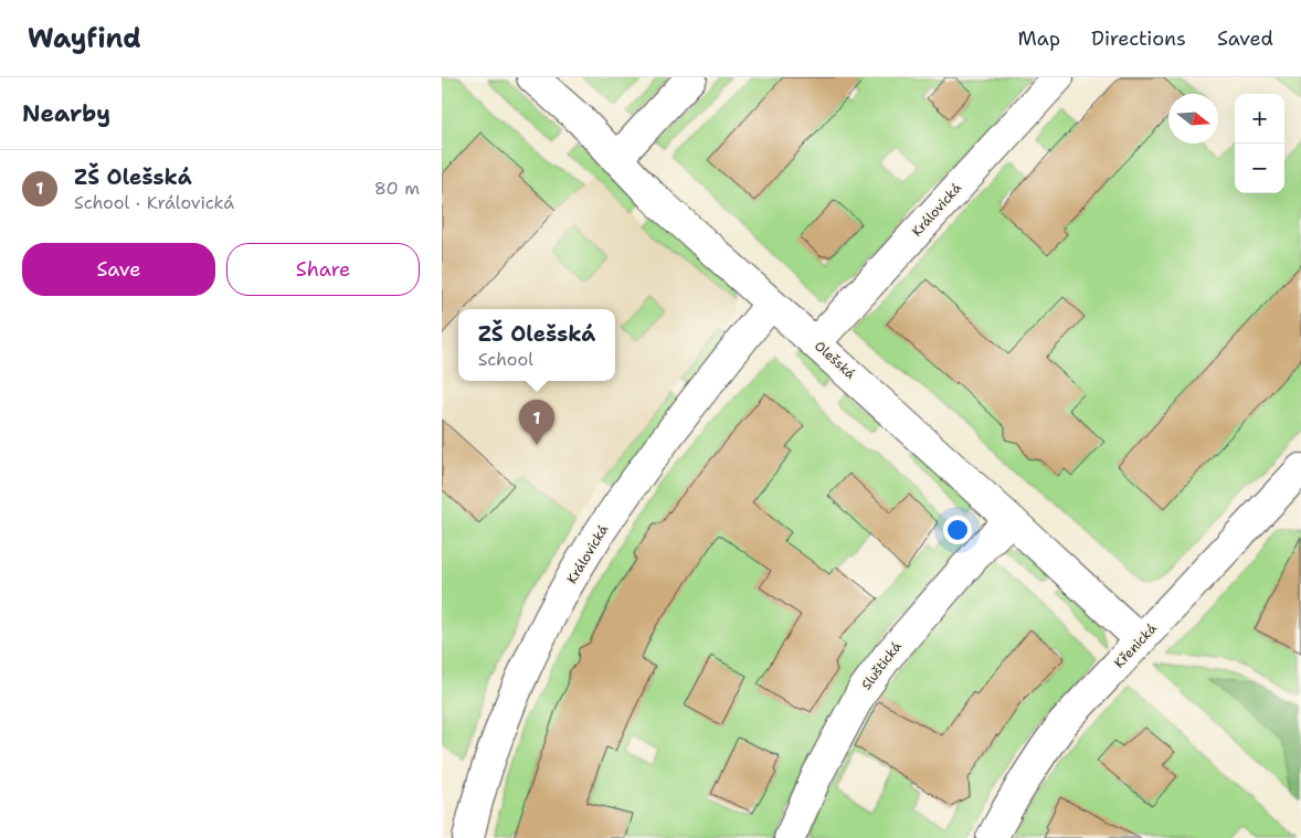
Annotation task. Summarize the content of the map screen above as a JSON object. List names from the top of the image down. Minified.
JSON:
{"streets":{"street":["Královická","Olešská","Křenická","Sluštická"]},"crossings":[["Královická","Olešská"],["Olešská","Křenická"],["Olešská","Sluštická"]],"north":"right","page":{"header":"Wayfind","nav":["Map","Directions","Saved"],"heading":"Nearby","map_buttons":["+","−"],"list":[{"mark":"1","name":"ZŠ Olešská","note":"School · Královická","value":"80 m"}],"buttons":["Save","Share"],"popup":["ZŠ Olešská","School"],"pins":"1"}}
